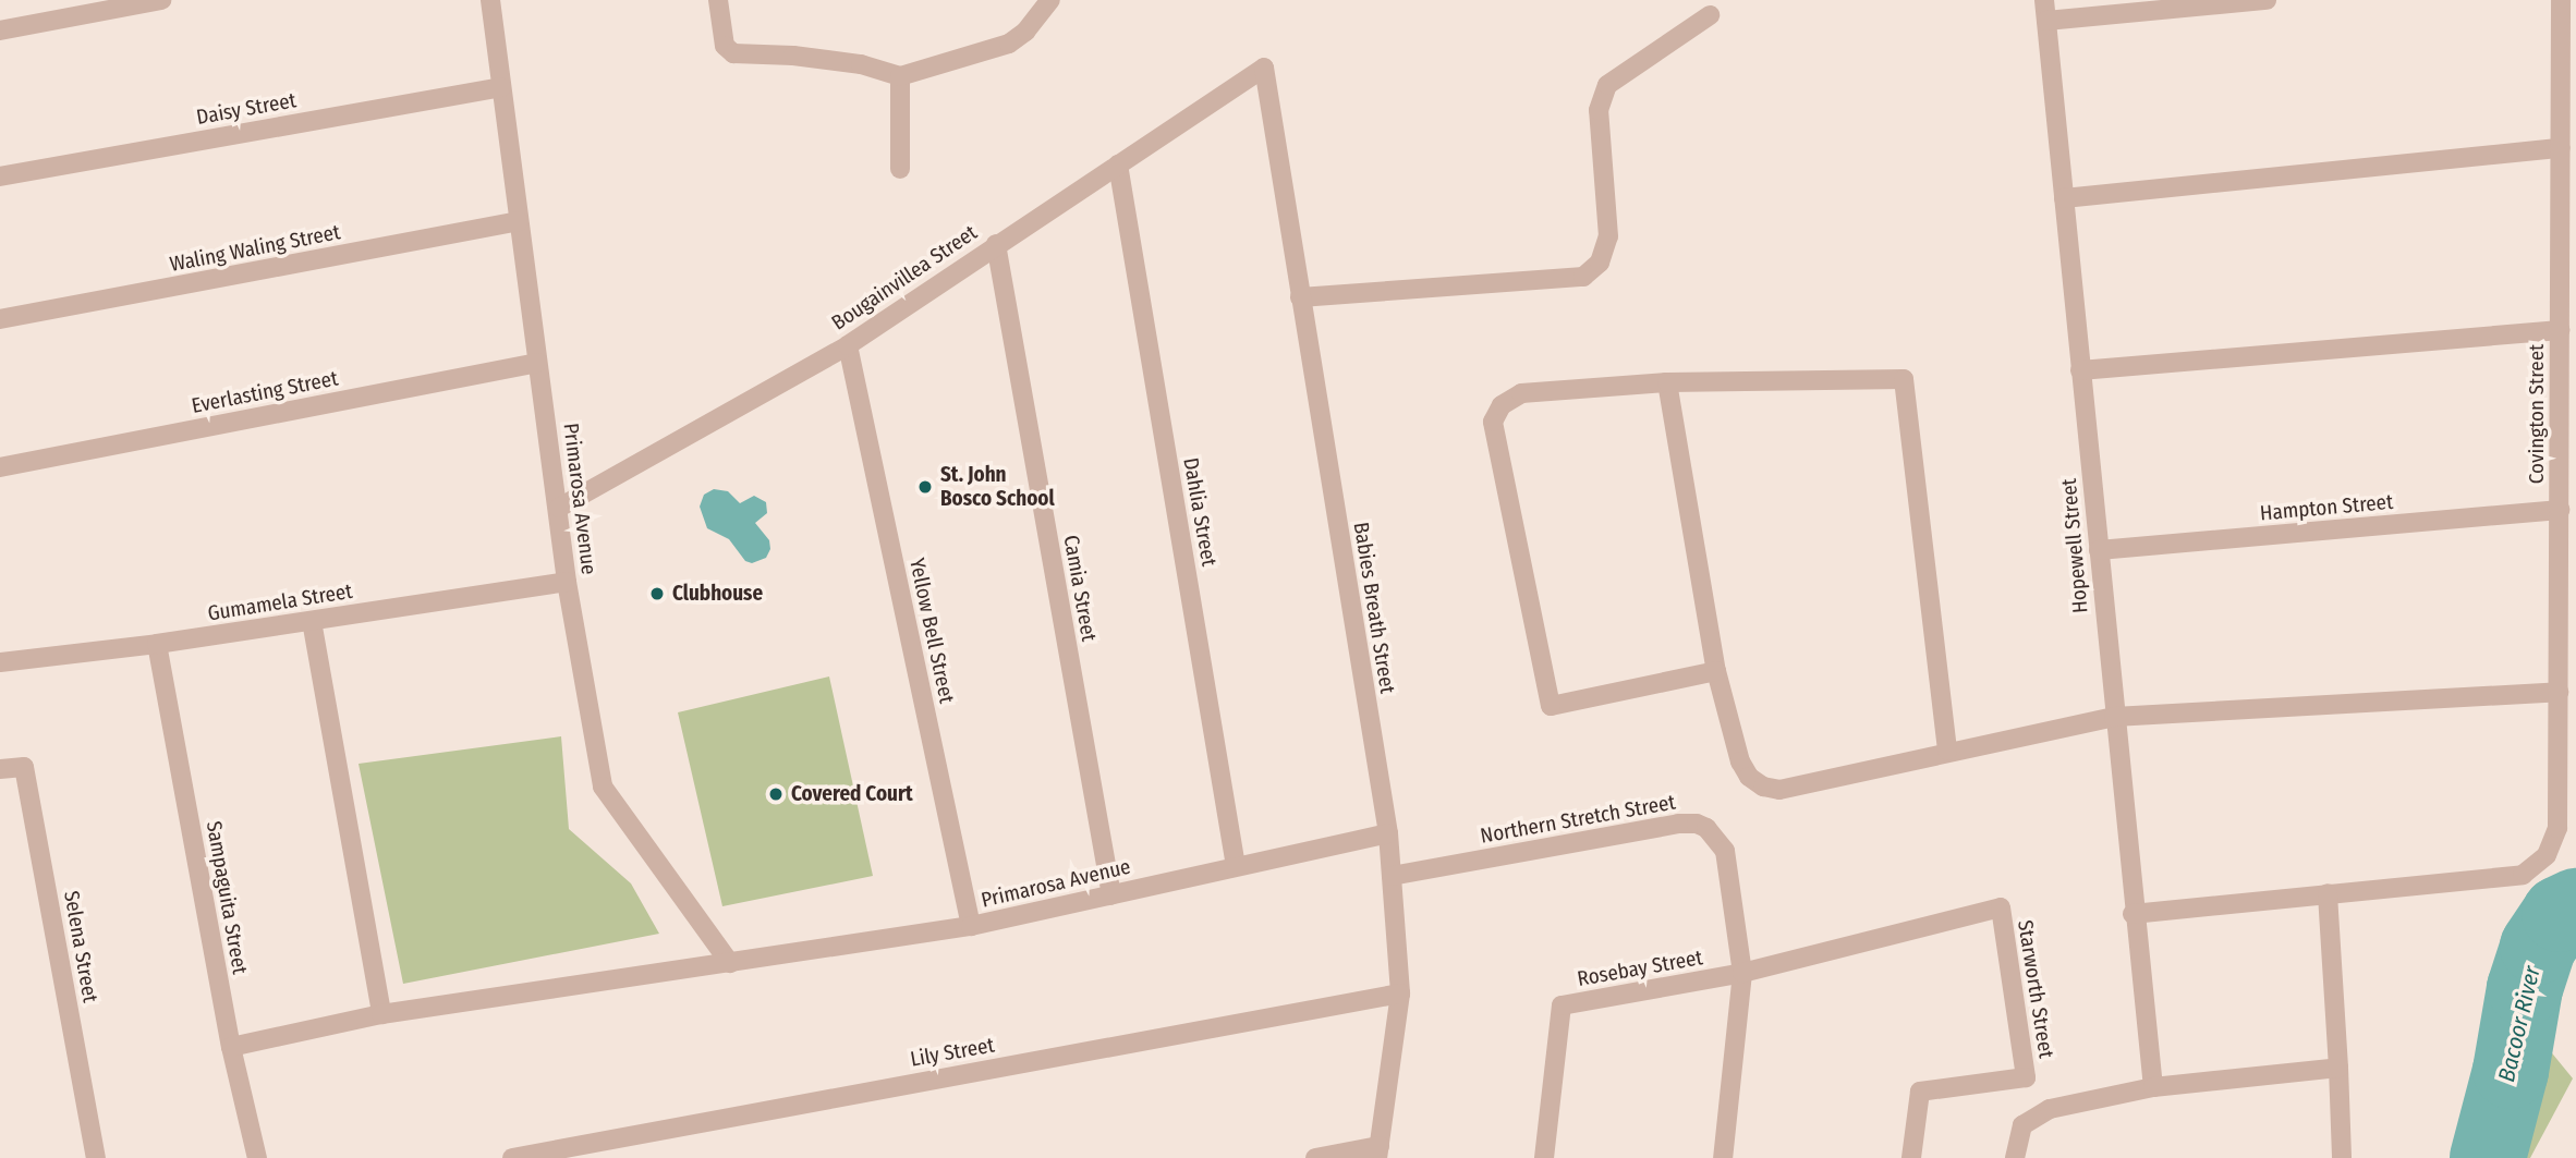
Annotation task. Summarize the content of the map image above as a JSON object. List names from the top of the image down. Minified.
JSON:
{"streets":{"street":["Daisy Street","Waling Waling Street","Bougainvillea Street","Everlasting Street","Covington Street","Primarosa Avenue","Hampton Street","Dahlia Street","Hopewell Street","Camia Street","Gumamela Street","Babies Breath Street","Yellow Bell Street","Northern Stretch Street","Sampaguita Street","Selena Street","Rosebay Street","Starworth Street","Lily Street"]},"crossings":[["Daisy Street","Primarosa Avenue"],["Waling Waling Street","Primarosa Avenue"],["Bougainvillea Street","Primarosa Avenue"],["Bougainvillea Street","Dahlia Street"],["Bougainvillea Street","Camia Street"],["Bougainvillea Street","Babies Breath Street"],["Bougainvillea Street","Yellow Bell Street"],["Everlasting Street","Primarosa Avenue"],["Covington Street","Hampton Street"],["Primarosa Avenue","Dahlia Street"],["Primarosa Avenue","Camia Street"],["Primarosa Avenue","Gumamela Street"],["Primarosa Avenue","Babies Breath Street"],["Primarosa Avenue","Yellow Bell Street"],["Primarosa Avenue","Sampaguita Street"],["Hampton Street","Hopewell Street"],["Gumamela Street","Sampaguita Street"],["Babies Breath Street","Northern Stretch Street"],["Babies Breath Street","Lily Street"],["Northern Stretch Street","Rosebay Street"],["Northern Stretch Street","Starworth Street"],["Rosebay Street","Starworth Street"]],"water":["Bacoor River"],"places":["St. John Bosco School","Clubhouse","Covered Court"]}
